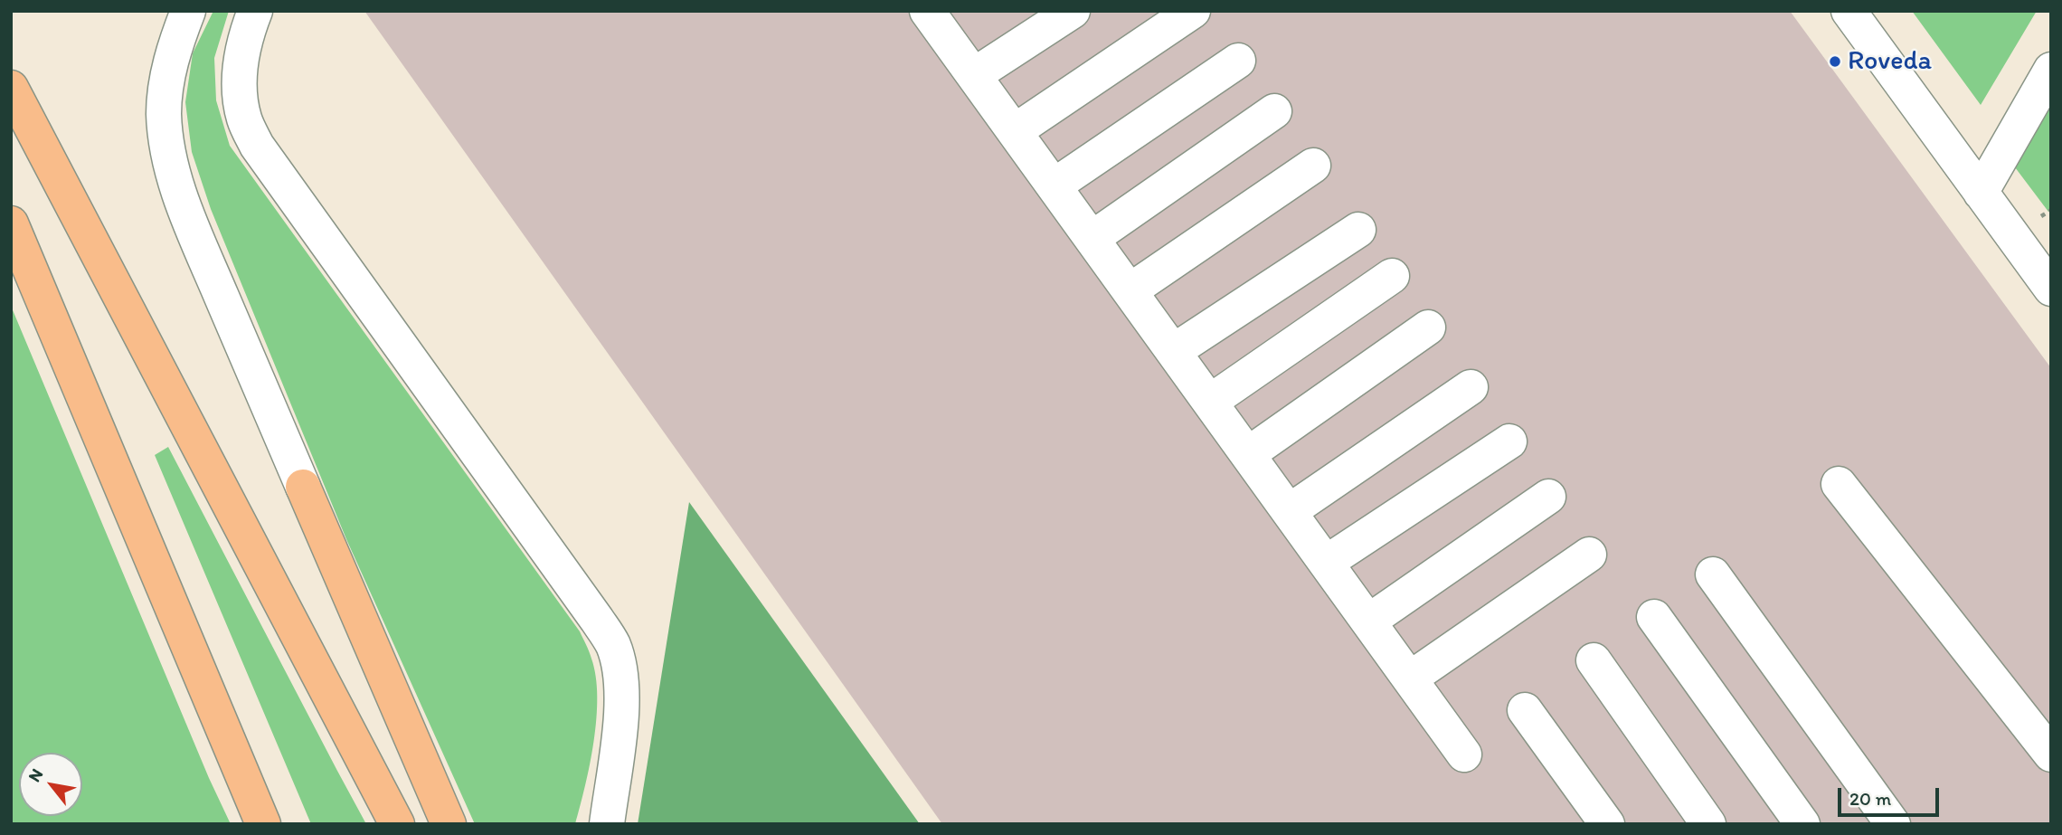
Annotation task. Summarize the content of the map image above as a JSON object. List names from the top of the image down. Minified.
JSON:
{"places":["Roveda"],"scale_bar":"20 m","north":"top left"}
